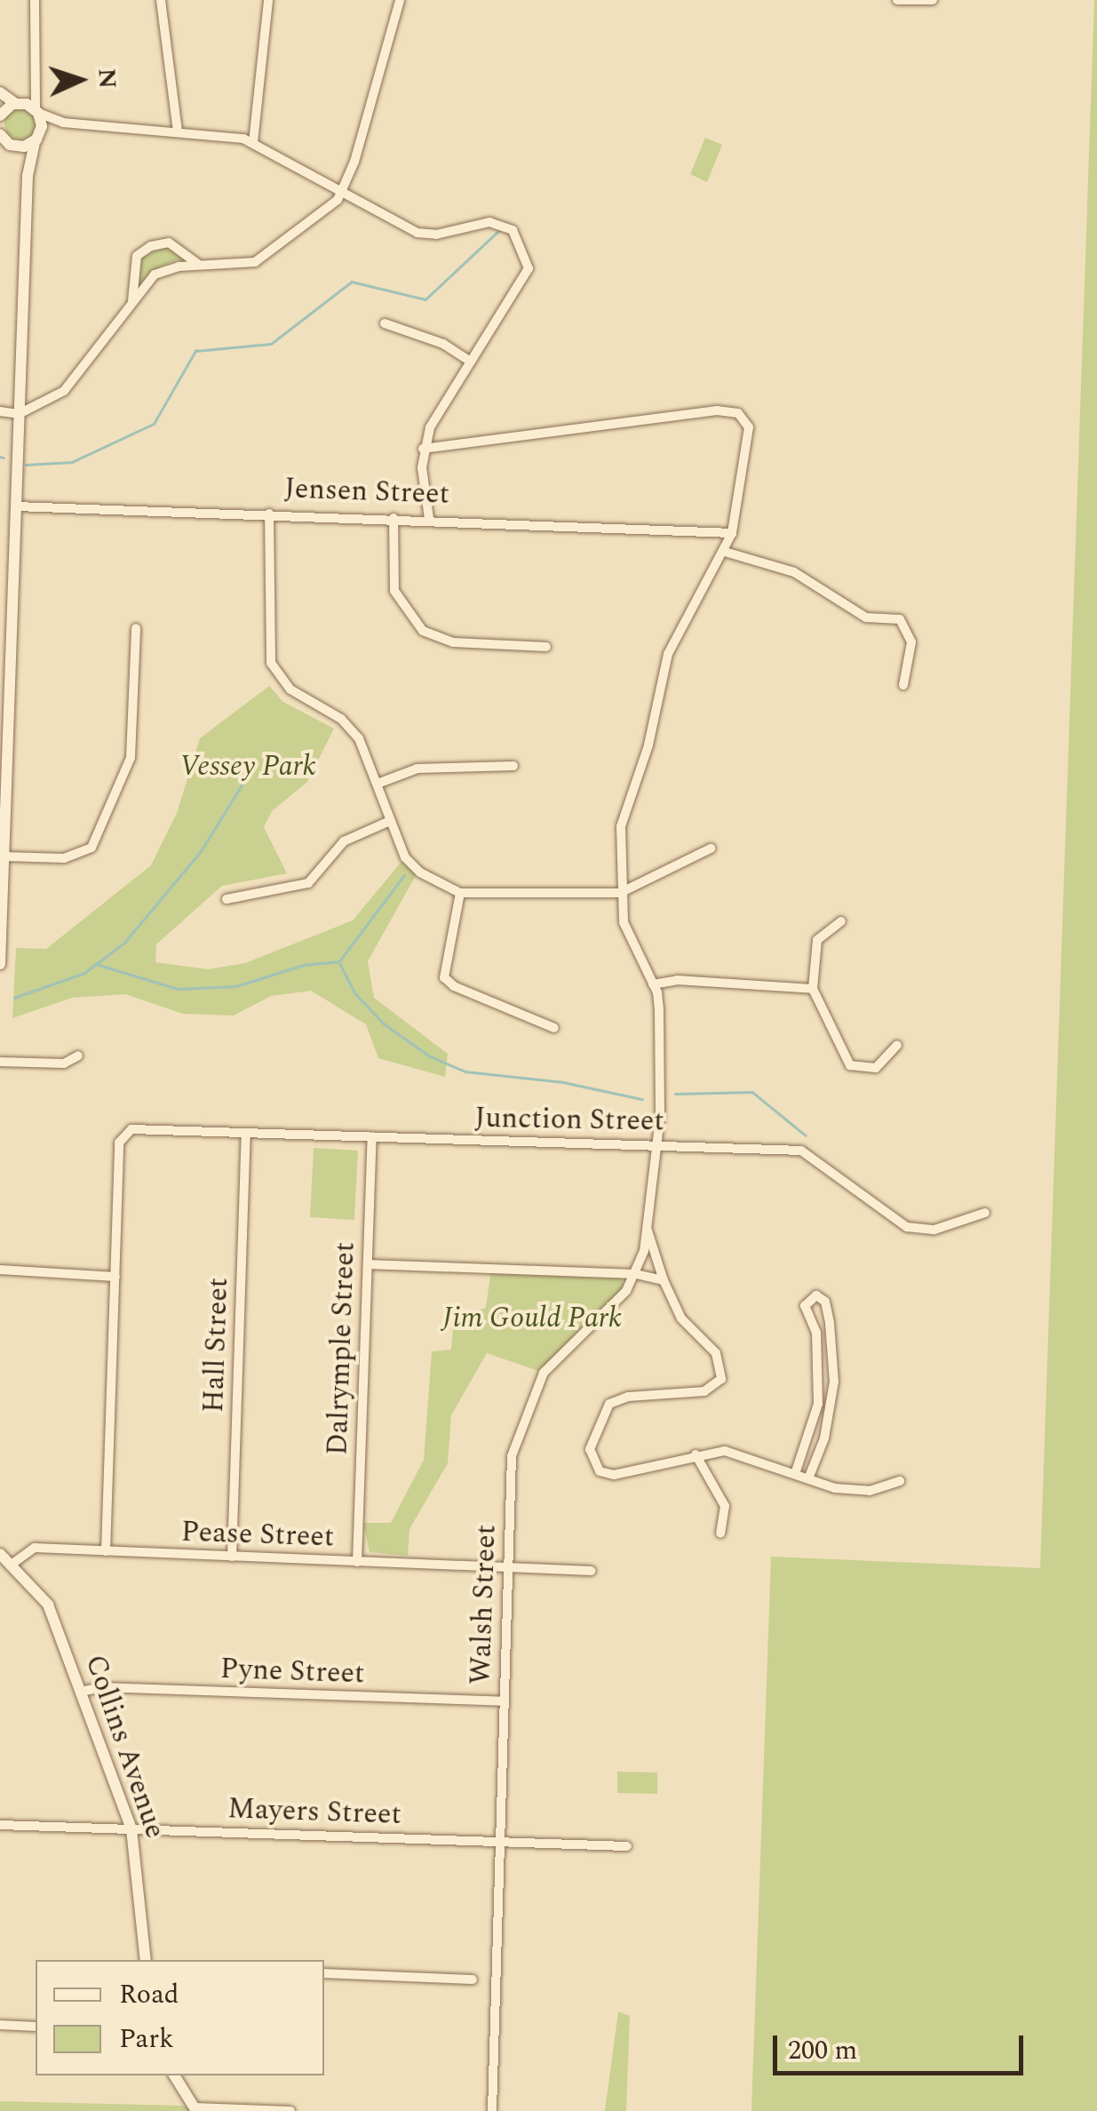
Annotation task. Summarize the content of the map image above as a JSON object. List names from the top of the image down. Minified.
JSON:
{"streets":{"street":["Jensen Street","Junction Street","Hall Street","Dalrymple Street","Pease Street","Walsh Street","Pyne Street","Collins Avenue","Mayers Street"]},"crossings":[["Jensen Street","Walsh Street"],["Junction Street","Hall Street"],["Junction Street","Dalrymple Street"],["Junction Street","Walsh Street"],["Hall Street","Pease Street"],["Dalrymple Street","Pease Street"],["Pease Street","Walsh Street"],["Pease Street","Collins Avenue"],["Walsh Street","Pyne Street"],["Walsh Street","Mayers Street"],["Pyne Street","Collins Avenue"],["Collins Avenue","Mayers Street"]],"parks":["Vessey Park","Jim Gould Park"],"legend":["Road","Park"],"scale_bar":"200 m","north":"right"}
